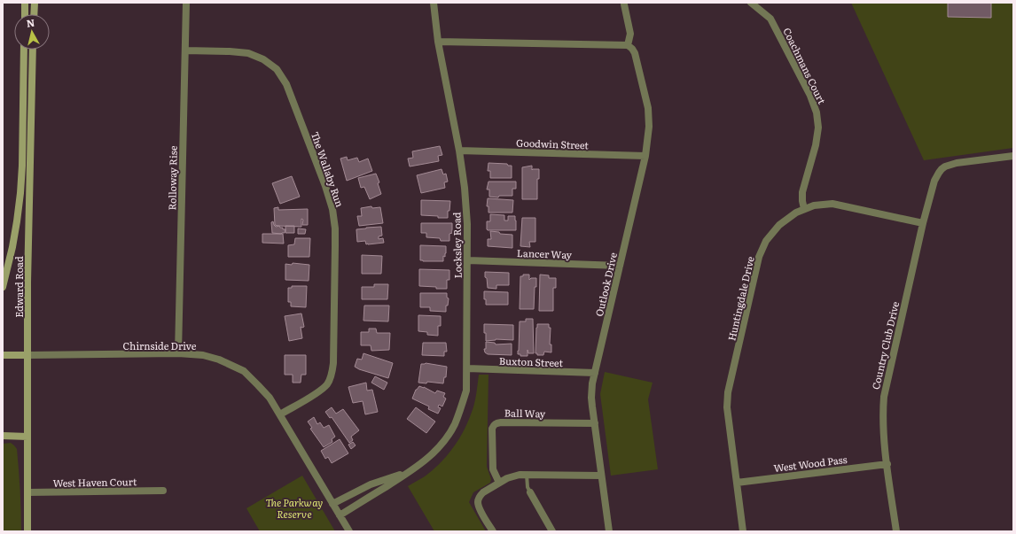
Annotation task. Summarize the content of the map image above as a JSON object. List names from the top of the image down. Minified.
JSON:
{"streets":{"main road":["Edward Road"],"street":["Coachmans Court","Goodwin Street","The Wallaby Run","Rolloway Rise","Locksley Road","Lancer Way","Outlook Drive","Huntingdale Drive","Chirnside Drive","Country Club Drive","Buxton Street","Ball Way","West Wood Pass","West Haven Court"]},"crossings":[["Coachmans Court","Huntingdale Drive"],["Goodwin Street","Locksley Road"],["Goodwin Street","Outlook Drive"],["The Wallaby Run","Rolloway Rise"],["The Wallaby Run","Chirnside Drive"],["Rolloway Rise","Chirnside Drive"],["Locksley Road","Lancer Way"],["Locksley Road","Chirnside Drive"],["Locksley Road","Buxton Street"],["Lancer Way","Outlook Drive"],["Outlook Drive","Buxton Street"],["Outlook Drive","Ball Way"],["Edward Road","Chirnside Drive"],["Edward Road","West Haven Court"],["Huntingdale Drive","Country Club Drive"],["Huntingdale Drive","West Wood Pass"],["Country Club Drive","West Wood Pass"]],"parks":["The Parkway Reserve"],"north":"top"}
